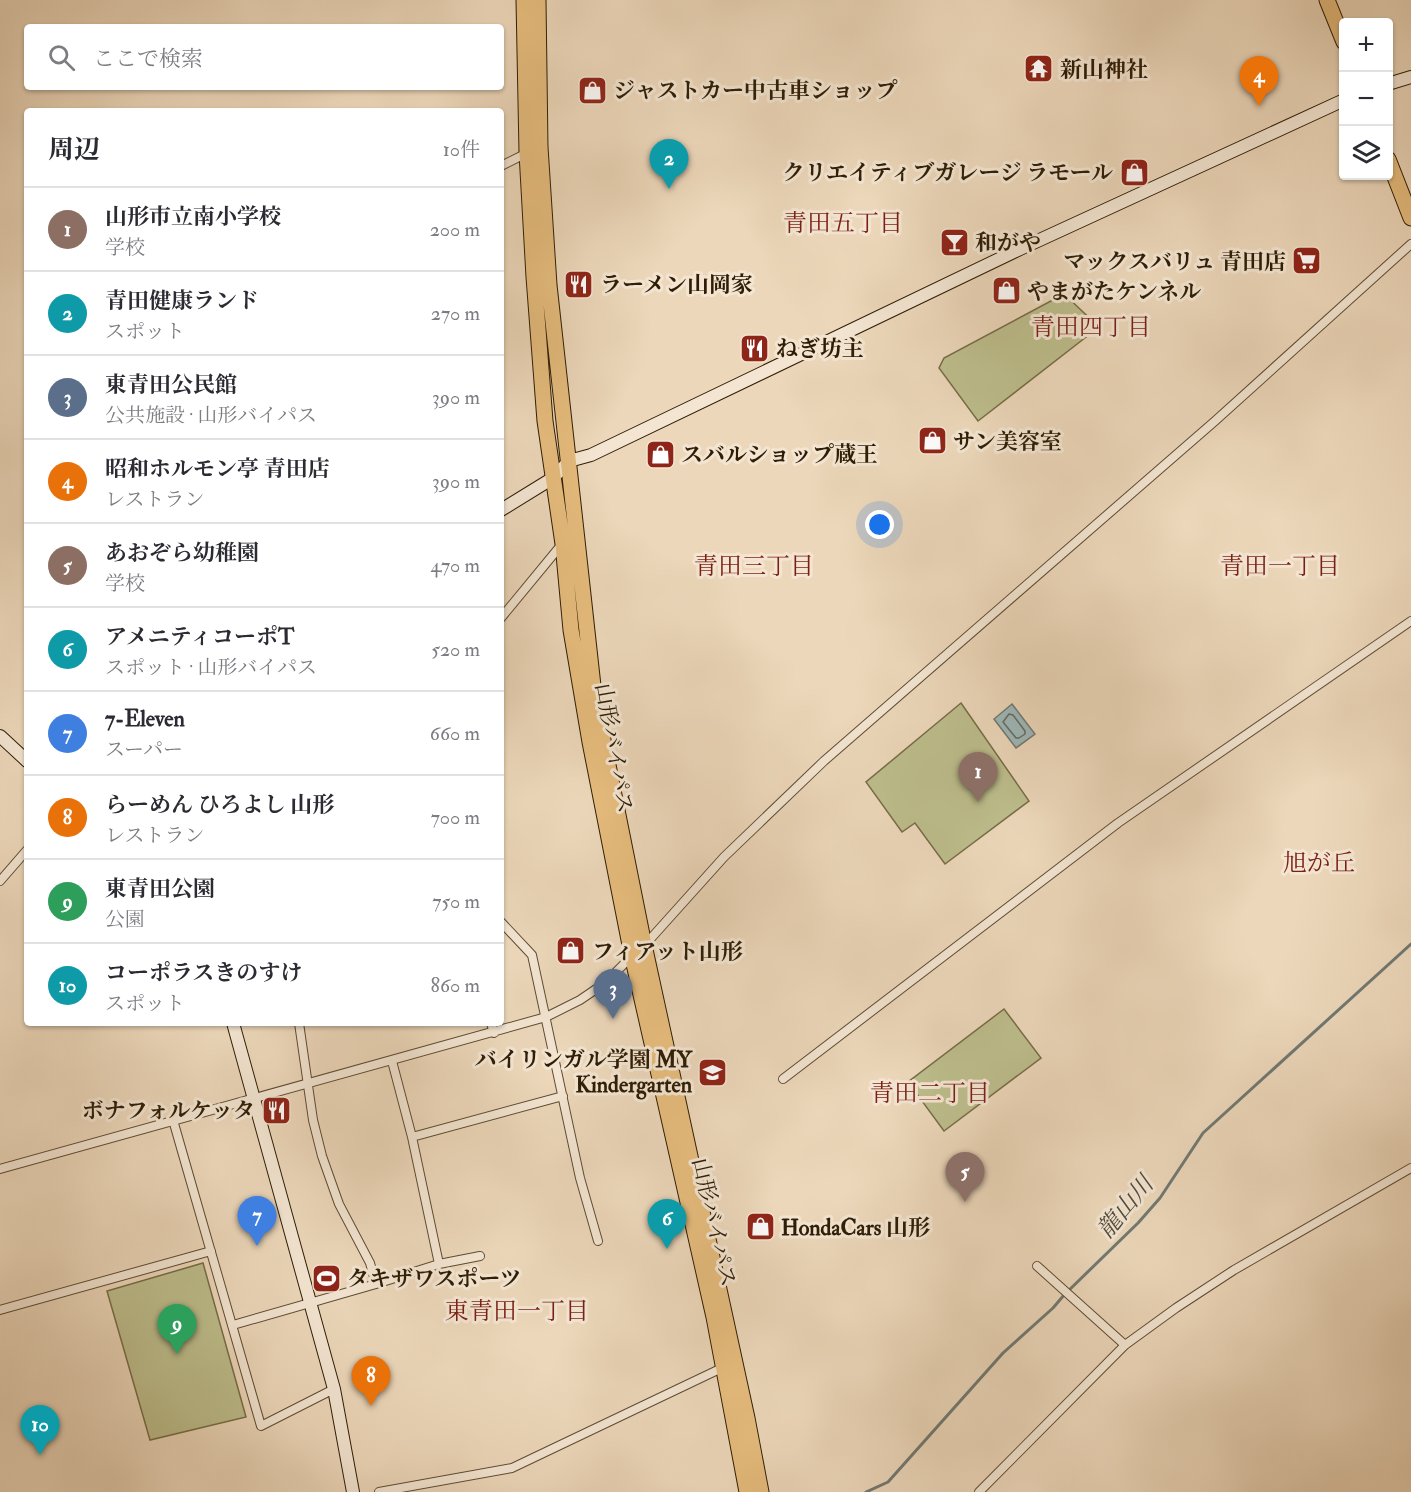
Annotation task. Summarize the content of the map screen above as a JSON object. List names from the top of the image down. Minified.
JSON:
{"streets":{"highway":["山形バイパス"]},"districts":["青田五丁目","青田四丁目","青田三丁目","青田一丁目","旭が丘","青田二丁目","東青田一丁目"],"water":["龍山川"],"places":{"temple":["新山神社"],"shop":["ジャストカー中古車ショップ","クリエイティブガレージ ラモール","やまがたケンネル","サン美容室","スバルショップ蔵王","フィアット山形","HondaCars 山形"],"bar":["和がや"],"supermarket":["マックスバリュ 青田店"],"restaurant":["ラーメン山岡家","ねぎ坊主","ボナフォルケッタ"],"school or university":["バイリンガル学園 MY Kindergarten"],"sports":["タキザワスポーツ"]},"page":{"map_buttons":["+","−"],"search":"ここで検索","pins":["4","2","1","3","5","7","6","9","8","10"],"heading":["周辺","10件"],"list":[{"mark":"1","name":"山形市立南小学校","note":"学校","value":"200 m"},{"mark":"2","name":"青田健康ランド","note":"スポット","value":"270 m"},{"mark":"3","name":"東青田公民館","note":"公共施設 · 山形バイパス","value":"390 m"},{"mark":"4","name":"昭和ホルモン亭 青田店","note":"レストラン","value":"390 m"},{"mark":"5","name":"あおぞら幼稚園","note":"学校","value":"470 m"},{"mark":"6","name":"アメニティコーポT","note":"スポット · 山形バイパス","value":"520 m"},{"mark":"7","name":"7-Eleven","note":"スーパー","value":"660 m"},{"mark":"8","name":"らーめん ひろよし 山形","note":"レストラン","value":"700 m"},{"mark":"9","name":"東青田公園","note":"公園","value":"750 m"},{"mark":"10","name":"コーポラスきのすけ","note":"スポット","value":"860 m"}]}}
